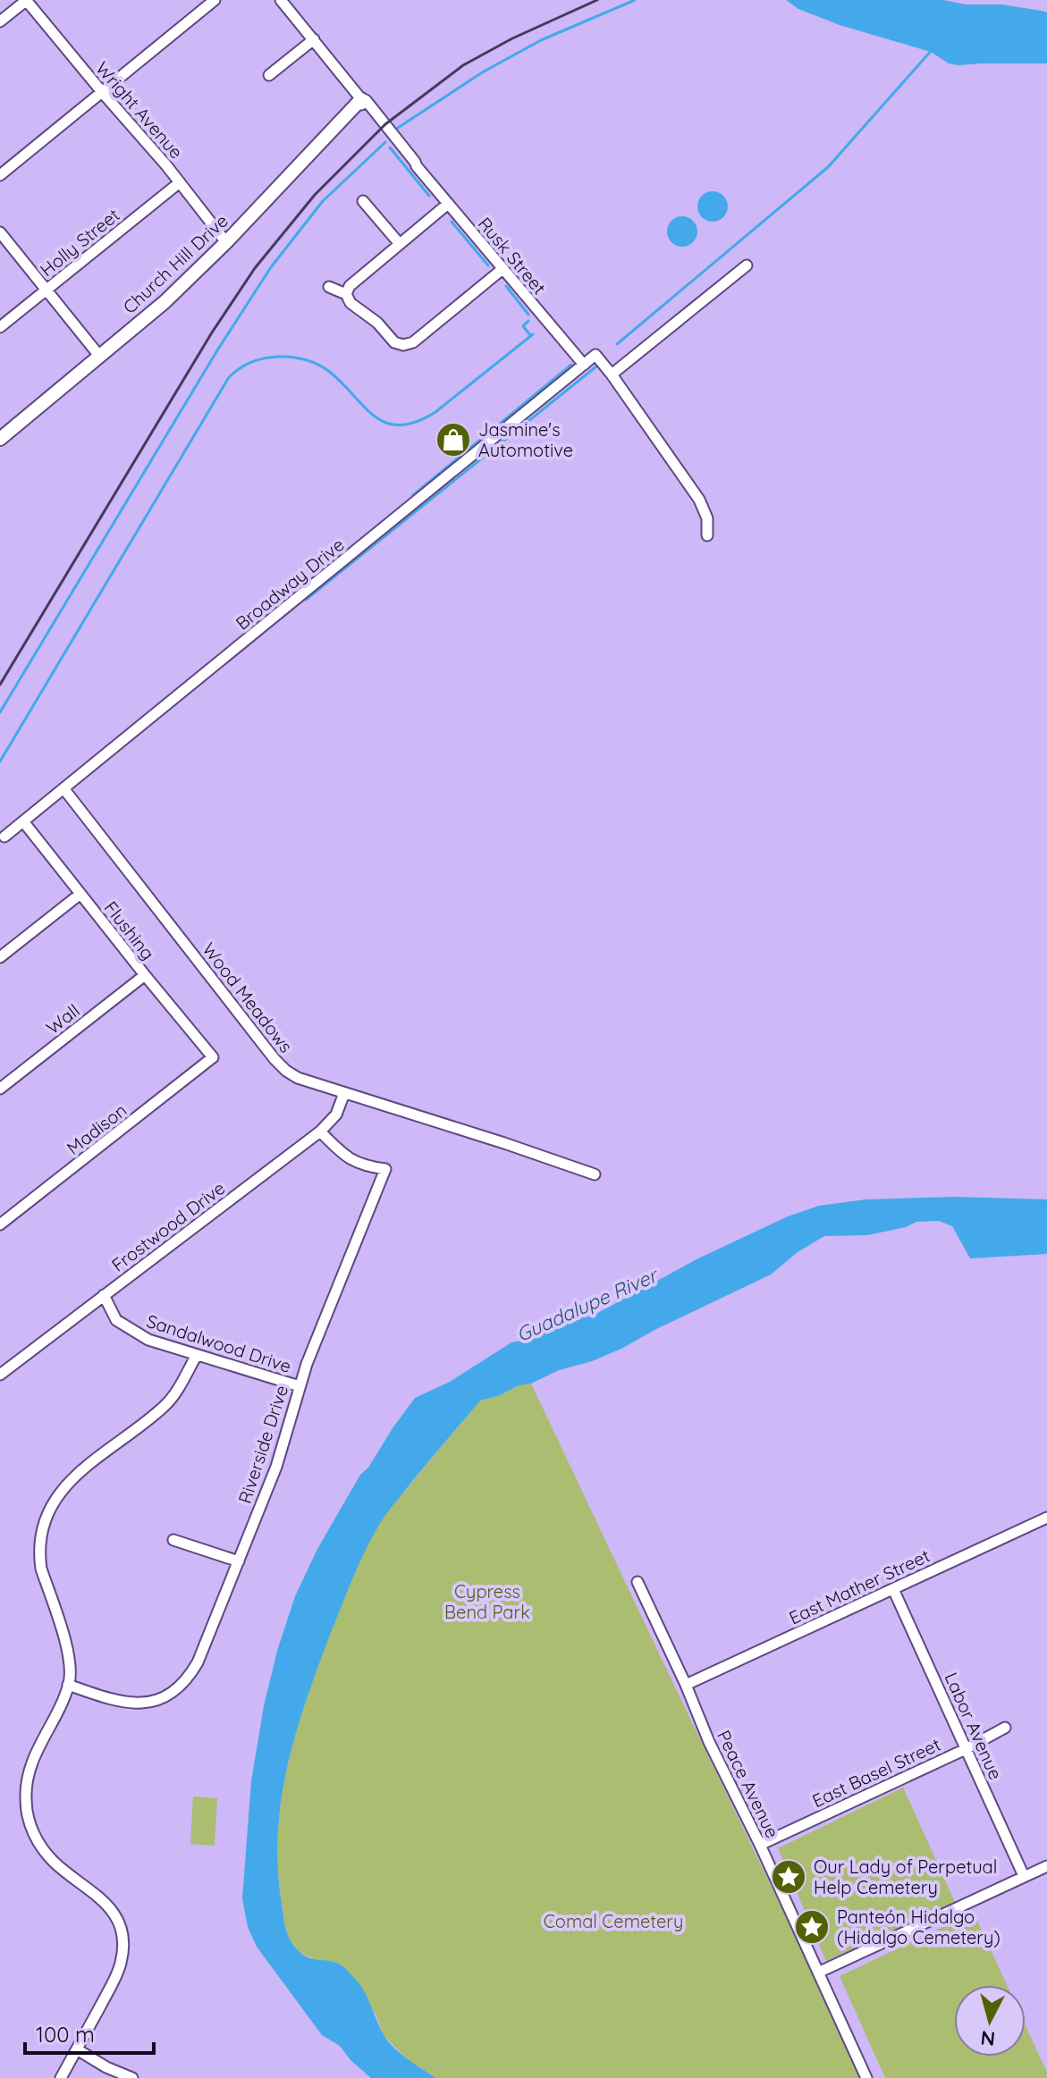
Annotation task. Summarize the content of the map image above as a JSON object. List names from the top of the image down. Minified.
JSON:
{"streets":{"street":["Wright Avenue","Holly Street","Rusk Street","Church Hill Drive","Broadway Drive","Flushing","Wood Meadows","Wall","Madison","Frostwood Drive","Sandalwood Drive","Riverside Drive","East Mather Street","Labor Avenue","East Basel Street","Peace Avenue"]},"crossings":[["Wright Avenue","Holly Street"],["Wright Avenue","Church Hill Drive"],["Rusk Street","Church Hill Drive"],["Rusk Street","Broadway Drive"],["Broadway Drive","Flushing"],["Broadway Drive","Wood Meadows"],["Flushing","Wall"],["Flushing","Madison"],["Wood Meadows","Frostwood Drive"],["Frostwood Drive","Sandalwood Drive"],["Frostwood Drive","Riverside Drive"],["Sandalwood Drive","Riverside Drive"],["East Mather Street","Labor Avenue"],["East Mather Street","Peace Avenue"],["Labor Avenue","East Basel Street"],["East Basel Street","Peace Avenue"]],"water":["Guadalupe River"],"parks":["Cypress Bend Park","Comal Cemetery"],"places":{"shop":["Jasmine's Automotive"],"place":["Our Lady of Perpetual Help Cemetery","Panteón Hidalgo (Hidalgo Cemetery)"]},"scale_bar":"100 m","north":"bottom"}
